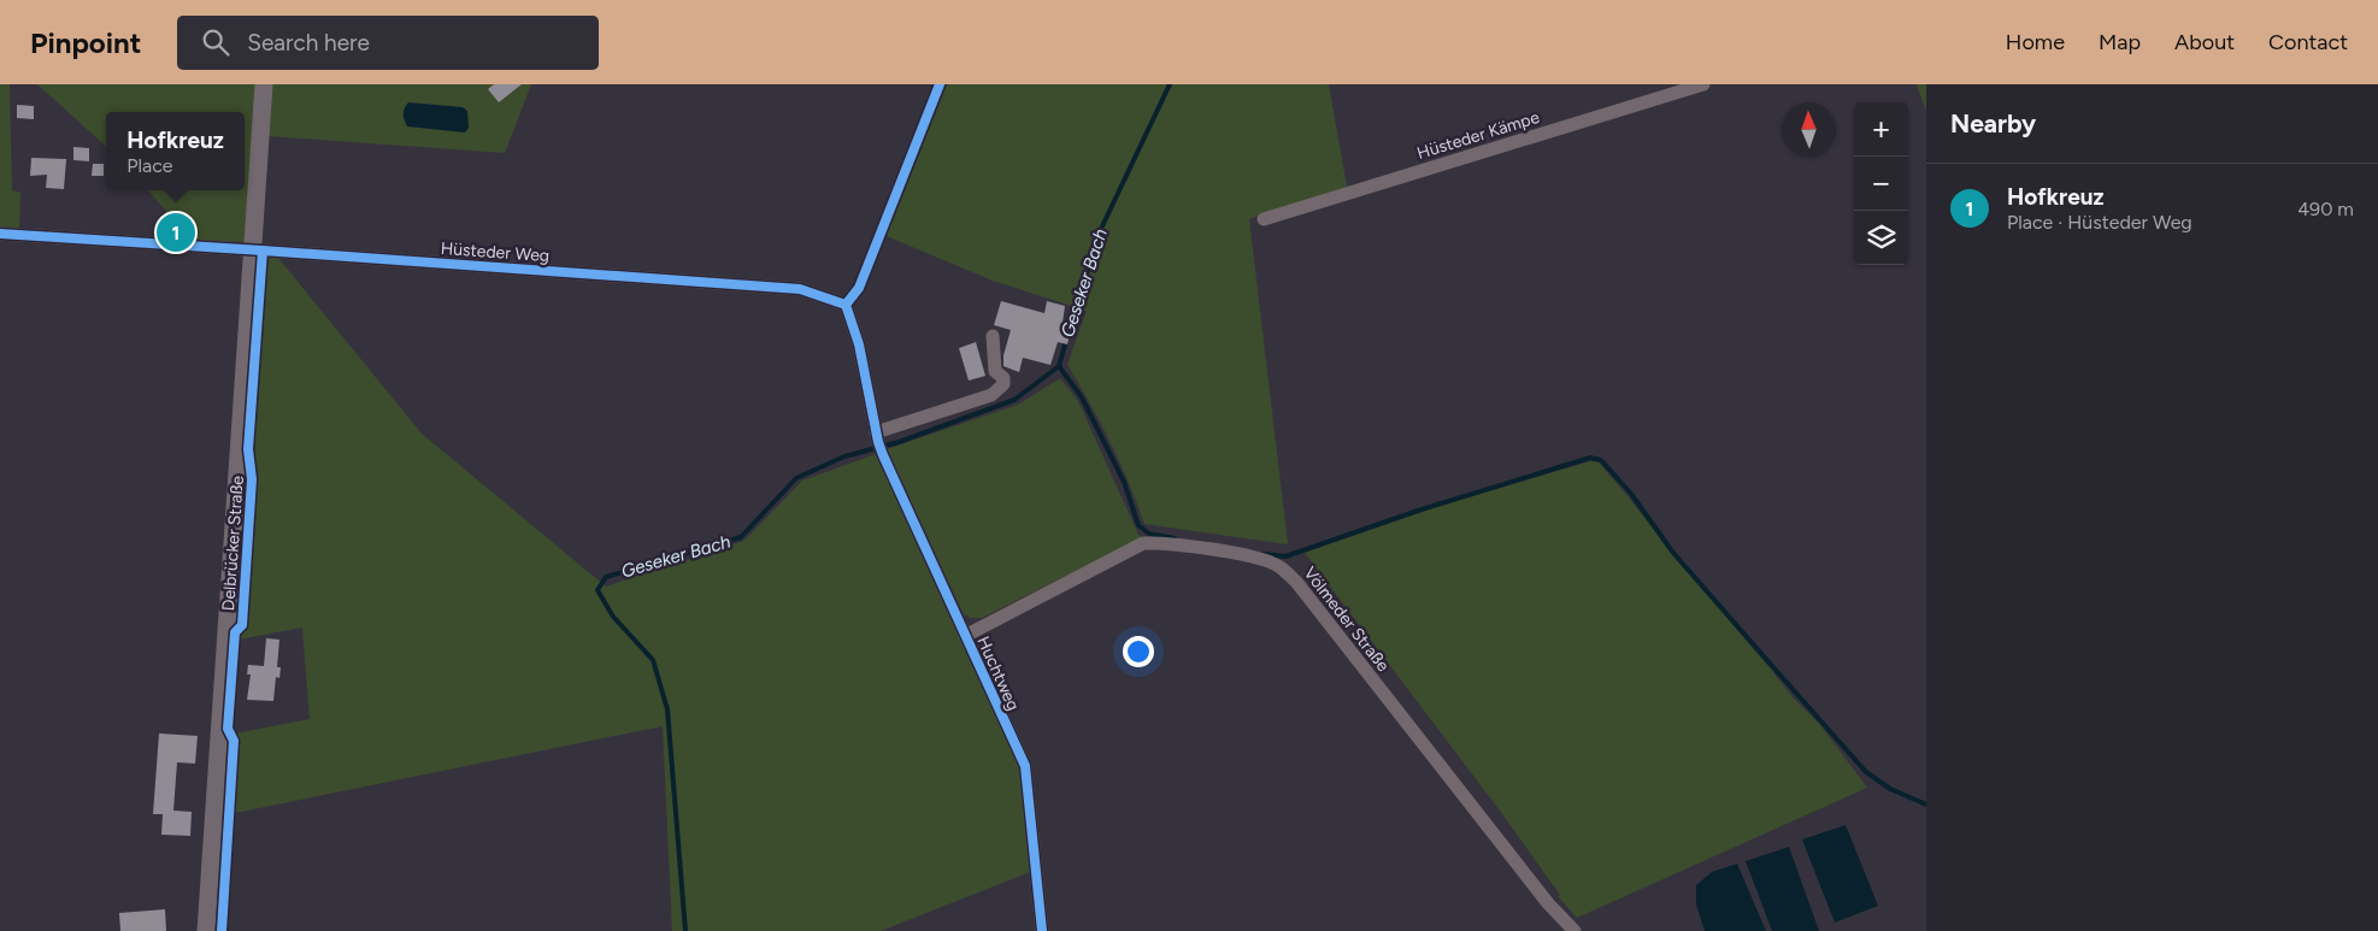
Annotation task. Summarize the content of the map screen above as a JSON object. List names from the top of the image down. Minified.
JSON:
{"streets":{"main road":["Delbrücker Straße"],"street":["Hüsteder Kämpe","Hüsteder Weg","Völmeder Straße","Huchtweg"]},"crossings":[["Hüsteder Weg","Delbrücker Straße"],["Hüsteder Weg","Huchtweg"],["Völmeder Straße","Huchtweg"]],"water":["Geseker Bach"],"north":"top","page":{"header":"Pinpoint","search":"Search here","nav":["Home","Map","About","Contact"],"heading":"Nearby","map_buttons":["+","−"],"popup":["Hofkreuz","Place"],"list":[{"mark":"1","name":"Hofkreuz","note":"Place · Hüsteder Weg","value":"490 m"}],"pins":"1"}}
